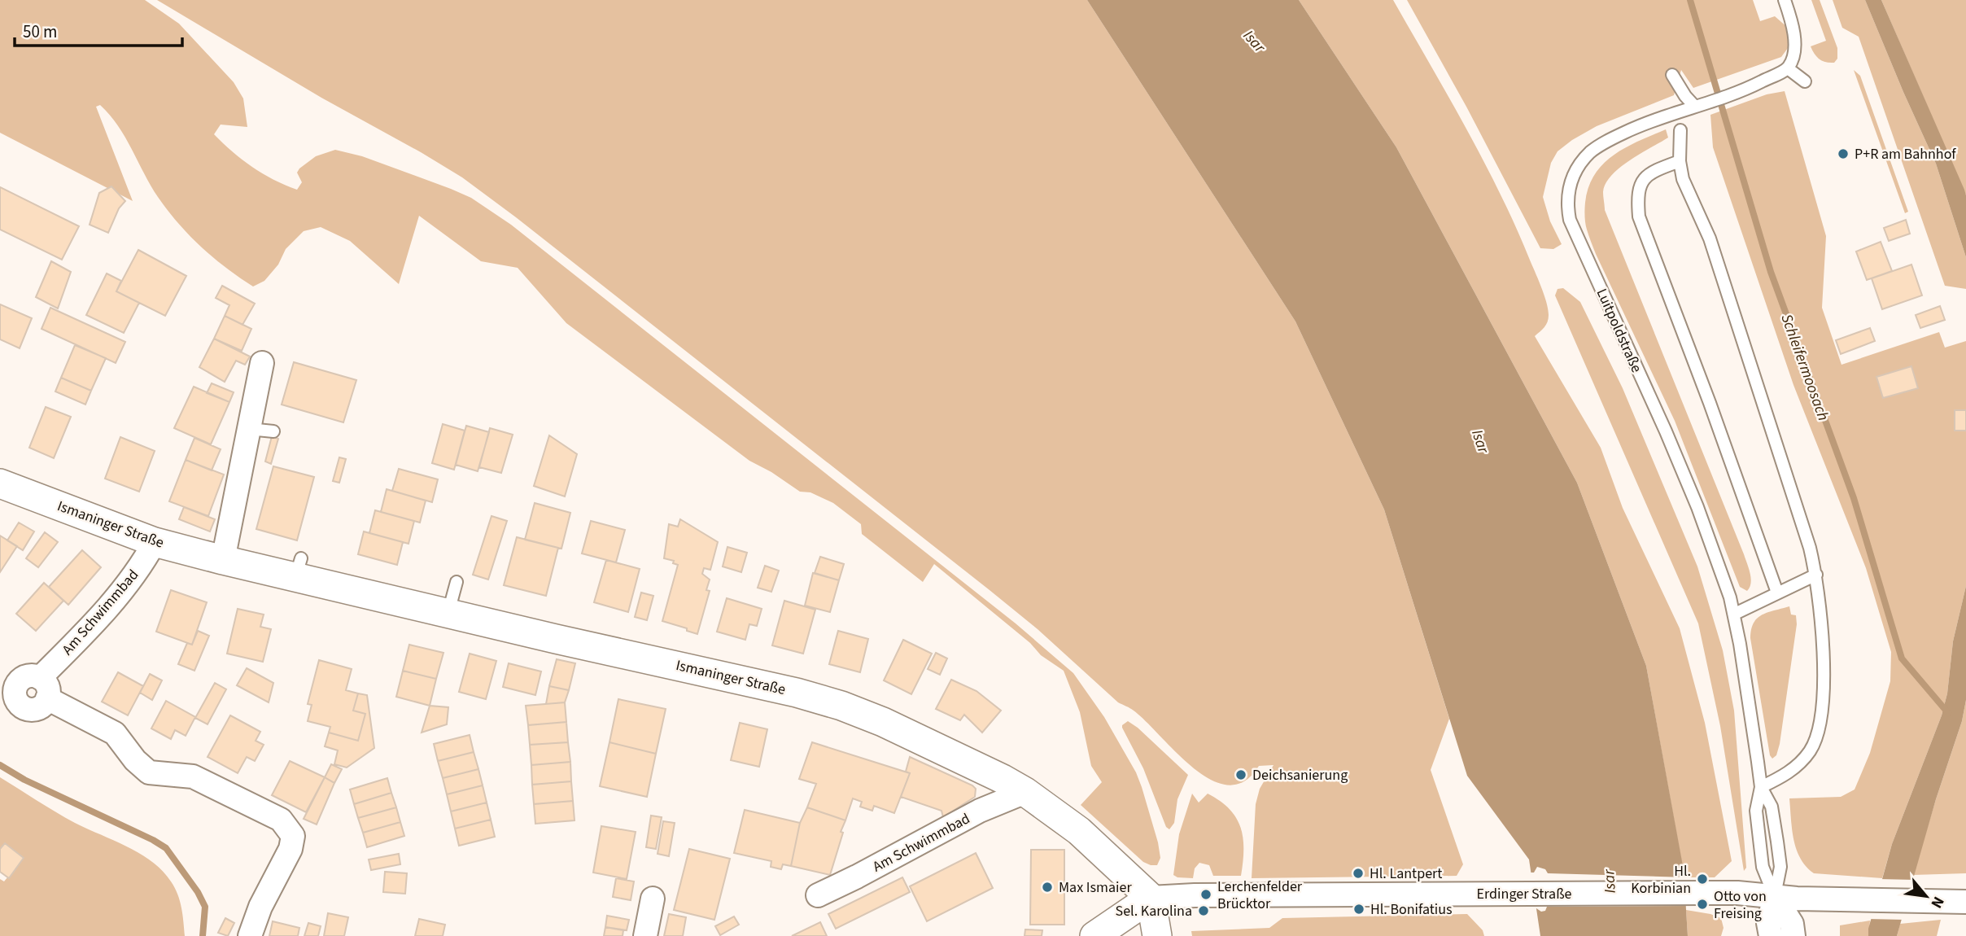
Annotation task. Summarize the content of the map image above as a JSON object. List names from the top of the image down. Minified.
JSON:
{"streets":{"street":["Luitpoldstraße","Ismaninger Straße","Am Schwimmbad","Erdinger Straße"]},"crossings":[["Luitpoldstraße","Erdinger Straße"],["Ismaninger Straße","Am Schwimmbad"],["Ismaninger Straße","Erdinger Straße"]],"water":["Isar","Schleifermoosach"],"places":["P+R am Bahnhof","Deichsanierung","Hl. Lantpert","Hl. Korbinian","Max Ismaier","Lerchenfelder Brücktor","Otto von Freising","Hl. Bonifatius","Sel. Karolina"],"scale_bar":"50 m","north":"bottom right"}
